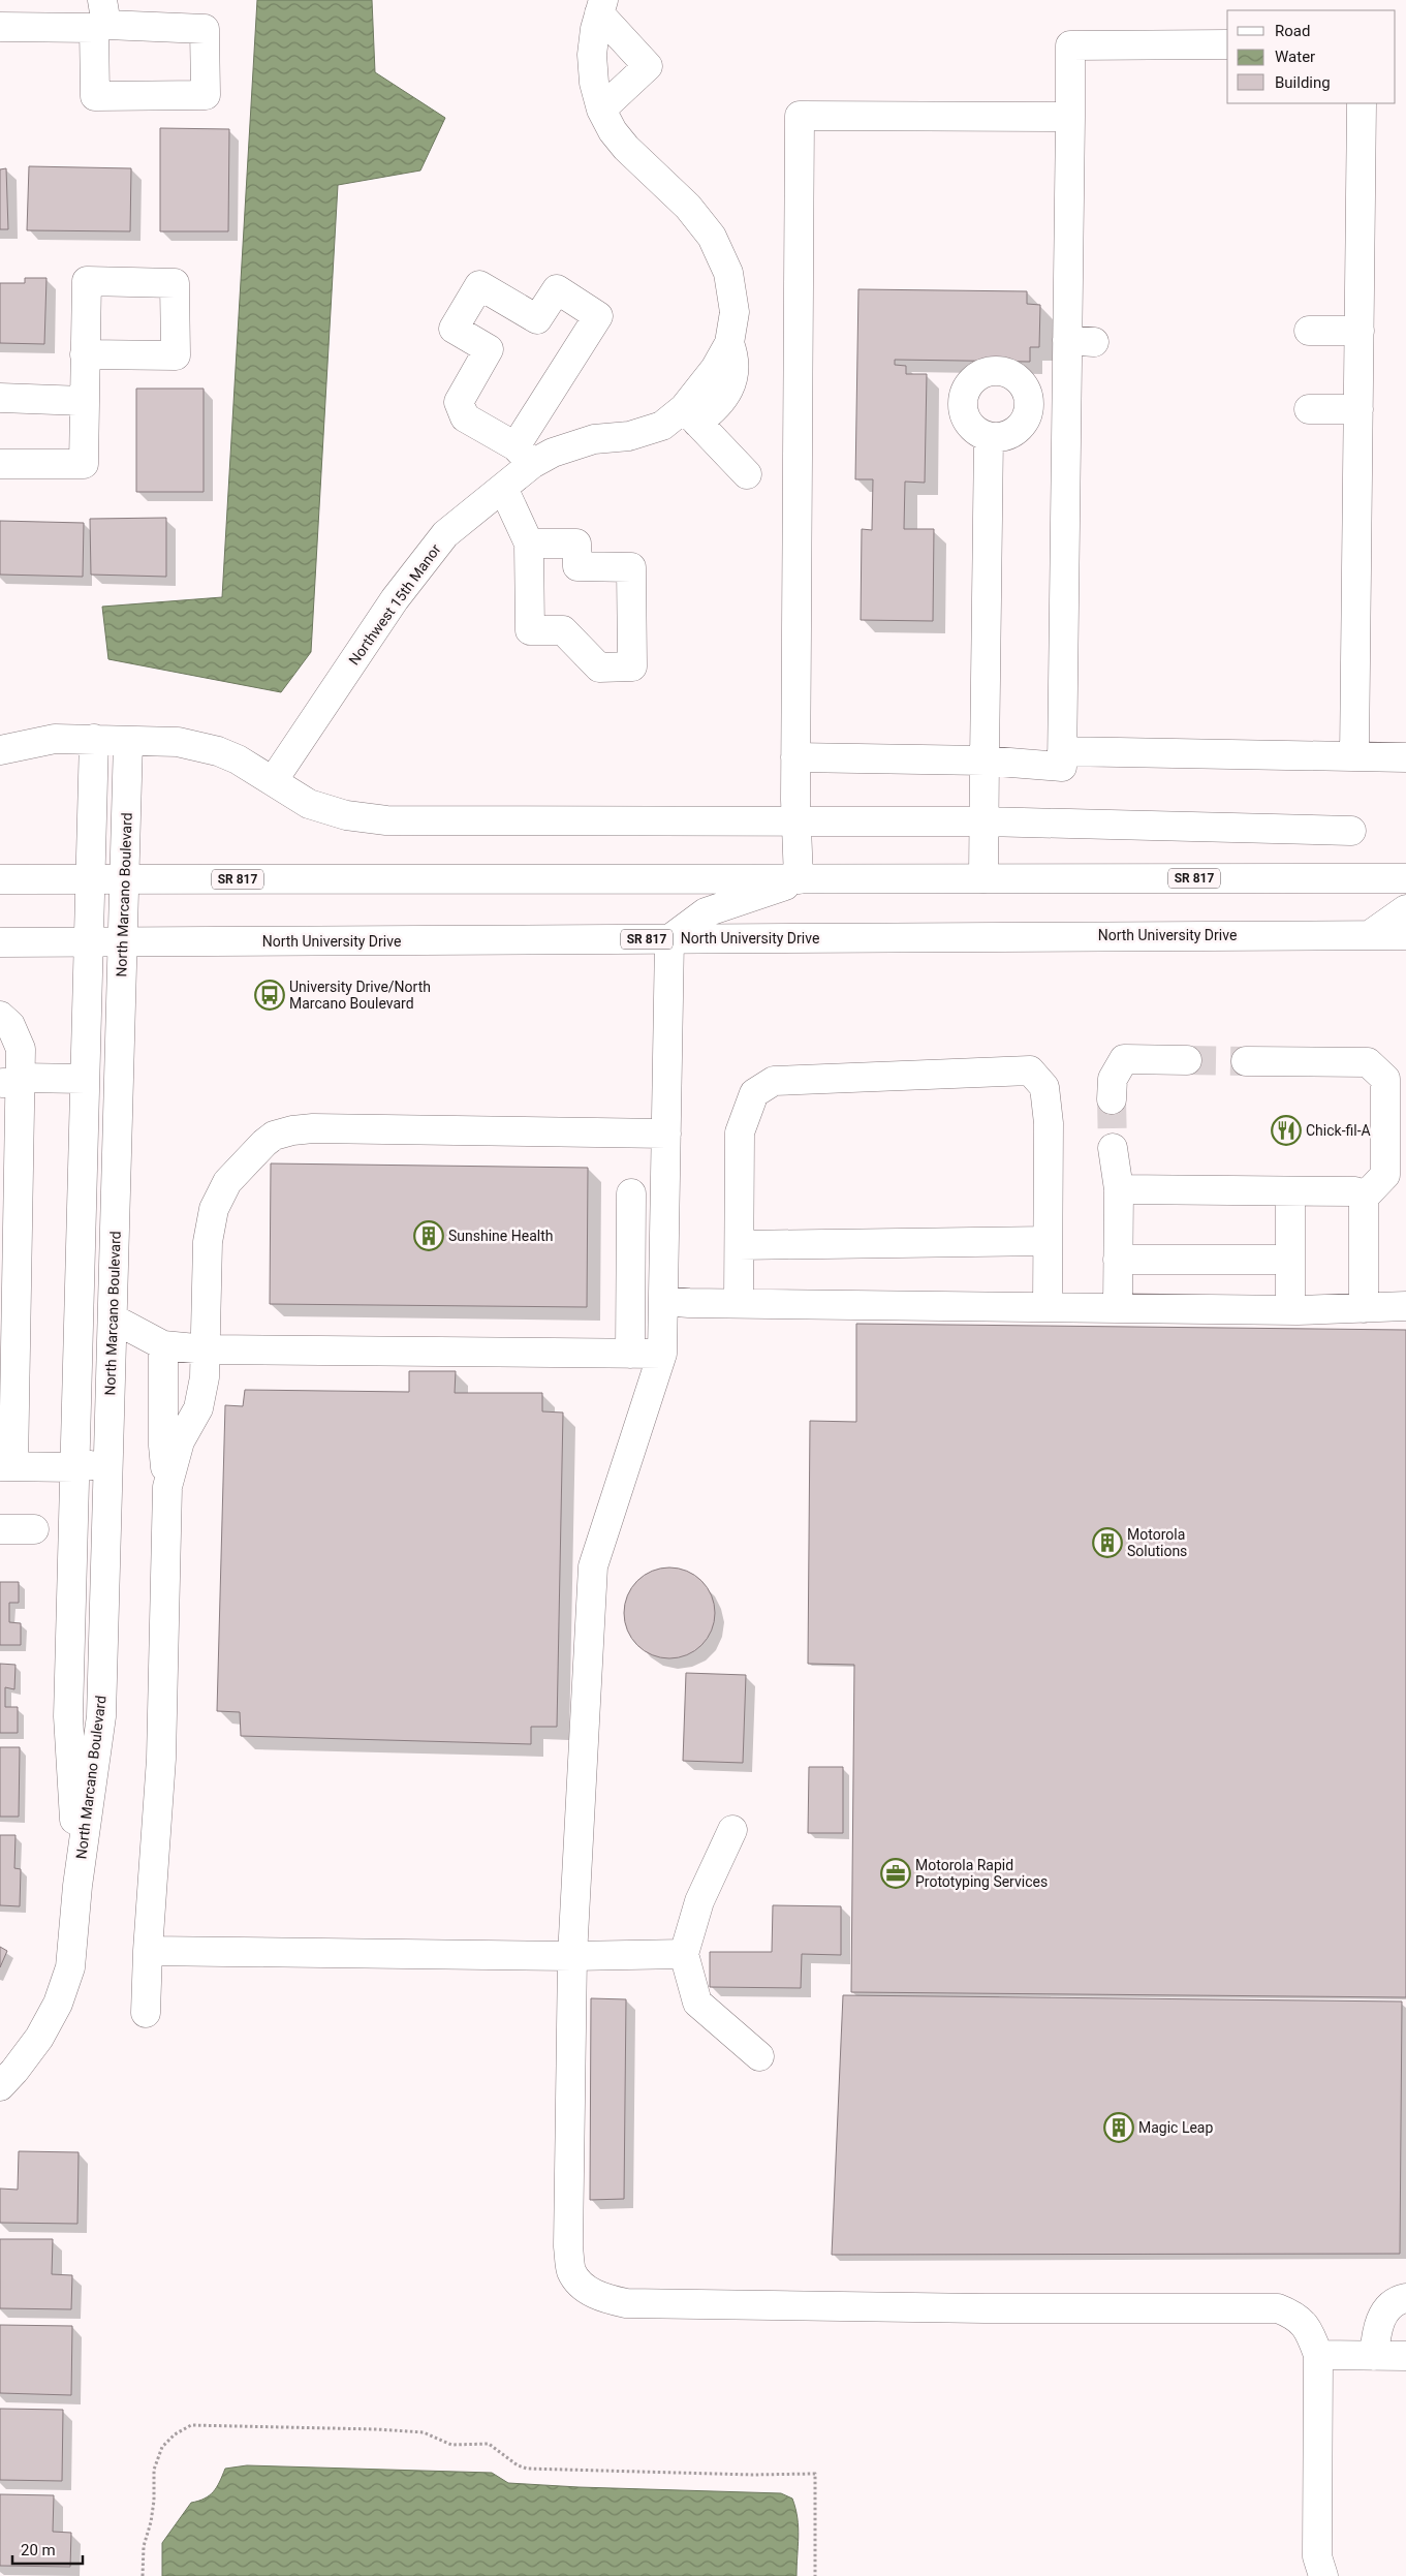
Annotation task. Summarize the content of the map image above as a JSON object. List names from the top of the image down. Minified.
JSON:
{"streets":{"street":["Northwest 15th Manor","SR 817","North Marcano Boulevard","North University Drive"]},"crossings":[["SR 817","North Marcano Boulevard"],["North Marcano Boulevard","North University Drive"]],"places":{"bus stop":["University Drive/North Marcano Boulevard"],"restaurant":["Chick-fil-A"],"building":["Sunshine Health","Motorola Solutions","Magic Leap"],"office":["Motorola Rapid Prototyping Services"]},"legend":["Road","Water","Building"],"scale_bar":"20 m"}
